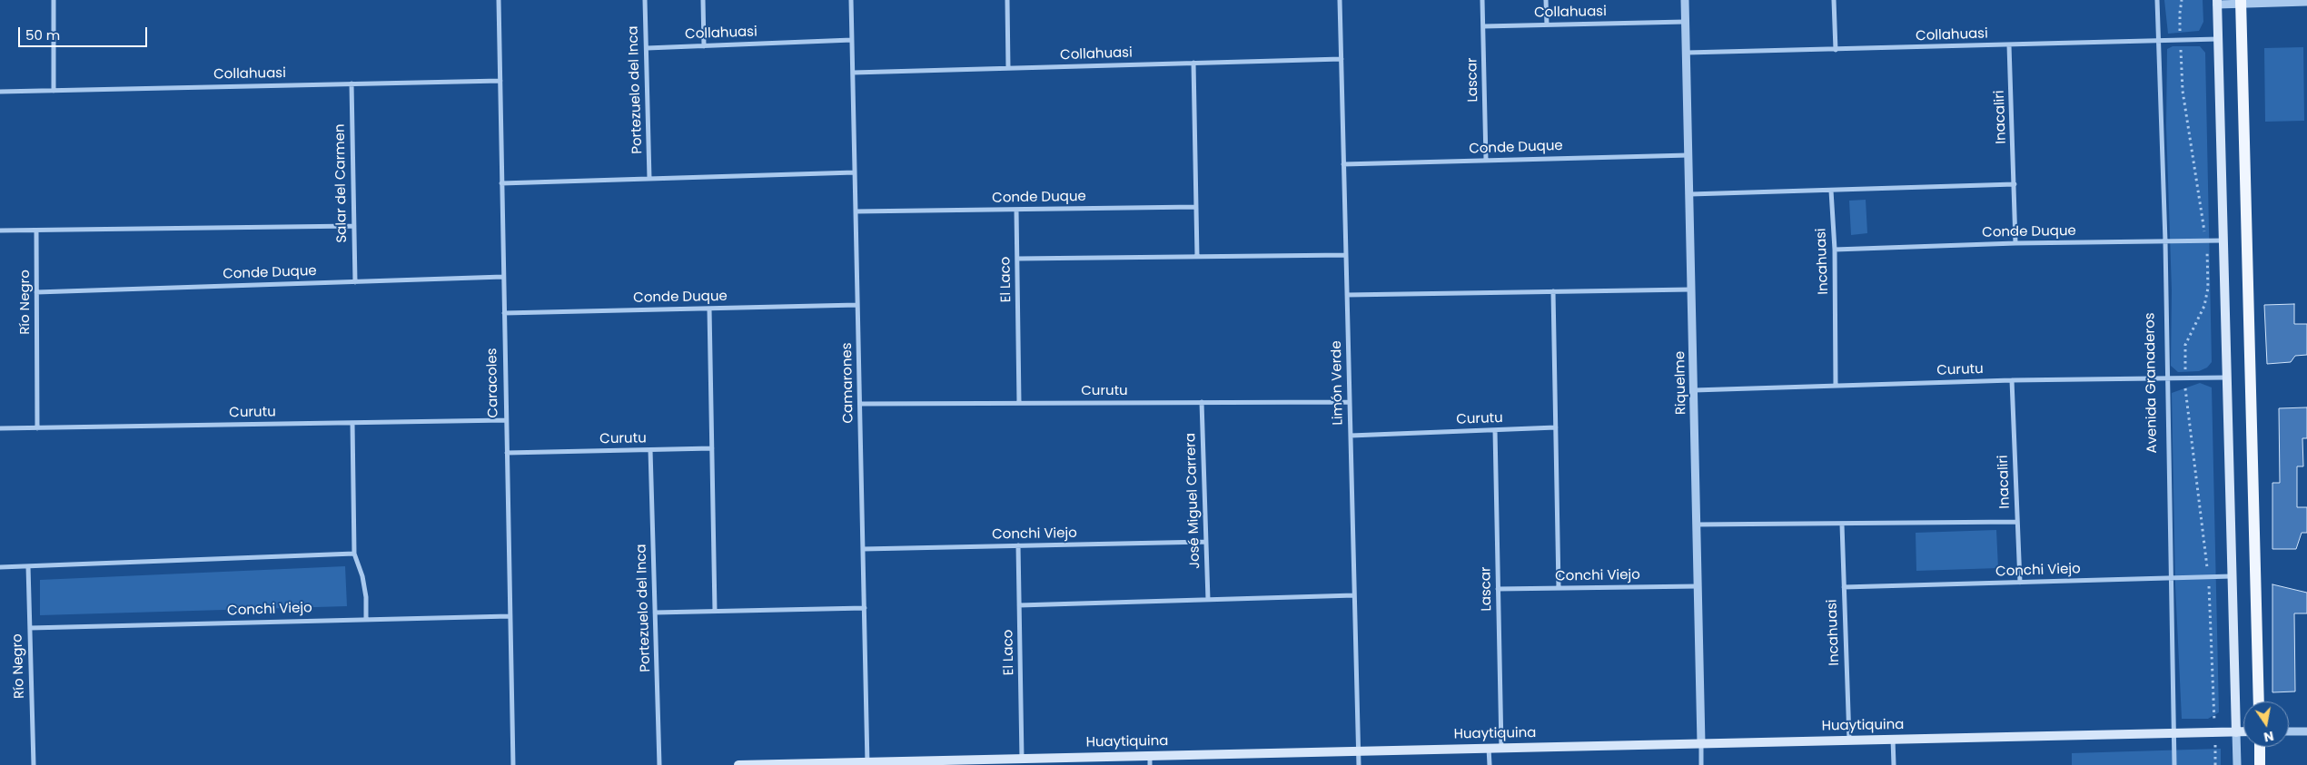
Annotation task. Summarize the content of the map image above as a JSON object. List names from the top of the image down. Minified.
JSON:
{"streets":{"main road":["Huaytiquina"],"street":["Collahuasi","Lascar","Portezuelo del Inca","Inacaliri","Conde Duque","Salar del Carmen","Incahuasi","El Laco","Río Negro","Curutu","Caracoles","Camarones","Limón Verde","Riquelme","Avenida Granaderos","José Miguel Carrera","Conchi Viejo"]},"crossings":[["Collahuasi","Lascar"],["Collahuasi","Portezuelo del Inca"],["Collahuasi","Inacaliri"],["Collahuasi","Salar del Carmen"],["Collahuasi","Caracoles"],["Collahuasi","Camarones"],["Collahuasi","Limón Verde"],["Collahuasi","Riquelme"],["Collahuasi","Avenida Granaderos"],["Lascar","Conde Duque"],["Lascar","Curutu"],["Lascar","Conchi Viejo"],["Lascar","Huaytiquina"],["Portezuelo del Inca","Curutu"],["Inacaliri","Conde Duque"],["Inacaliri","Curutu"],["Inacaliri","Conchi Viejo"],["Conde Duque","Salar del Carmen"],["Conde Duque","Incahuasi"],["Conde Duque","El Laco"],["Conde Duque","Río Negro"],["Conde Duque","Caracoles"],["Conde Duque","Camarones"],["Conde Duque","Limón Verde"],["Conde Duque","Riquelme"],["Conde Duque","Avenida Granaderos"],["Incahuasi","Curutu"],["Incahuasi","Conchi Viejo"],["Incahuasi","Huaytiquina"],["El Laco","Curutu"],["El Laco","Conchi Viejo"],["El Laco","Huaytiquina"],["Río Negro","Curutu"],["Río Negro","Conchi Viejo"],["Curutu","Caracoles"],["Curutu","Camarones"],["Curutu","Limón Verde"],["Curutu","Riquelme"],["Curutu","Avenida Granaderos"],["Curutu","José Miguel Carrera"],["Caracoles","Conchi Viejo"],["Camarones","Conchi Viejo"],["Camarones","Huaytiquina"],["Limón Verde","Huaytiquina"],["Riquelme","Conchi Viejo"],["Riquelme","Huaytiquina"],["Avenida Granaderos","Conchi Viejo"],["Avenida Granaderos","Huaytiquina"],["José Miguel Carrera","Conchi Viejo"]],"scale_bar":"50 m","north":"bottom"}
